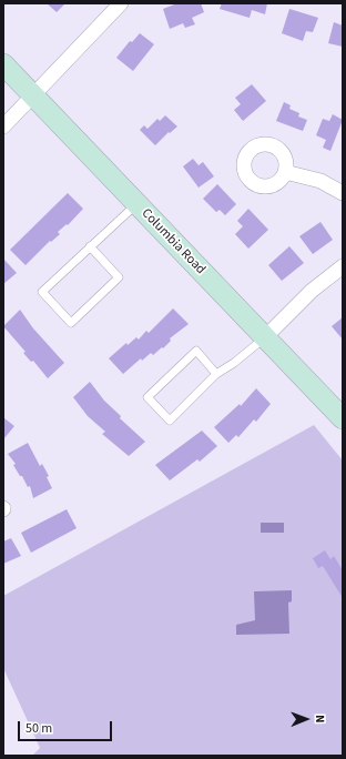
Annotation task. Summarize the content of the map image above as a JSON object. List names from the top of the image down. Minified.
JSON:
{"streets":{"street":["Columbia Road"]},"scale_bar":"50 m","north":"right"}
